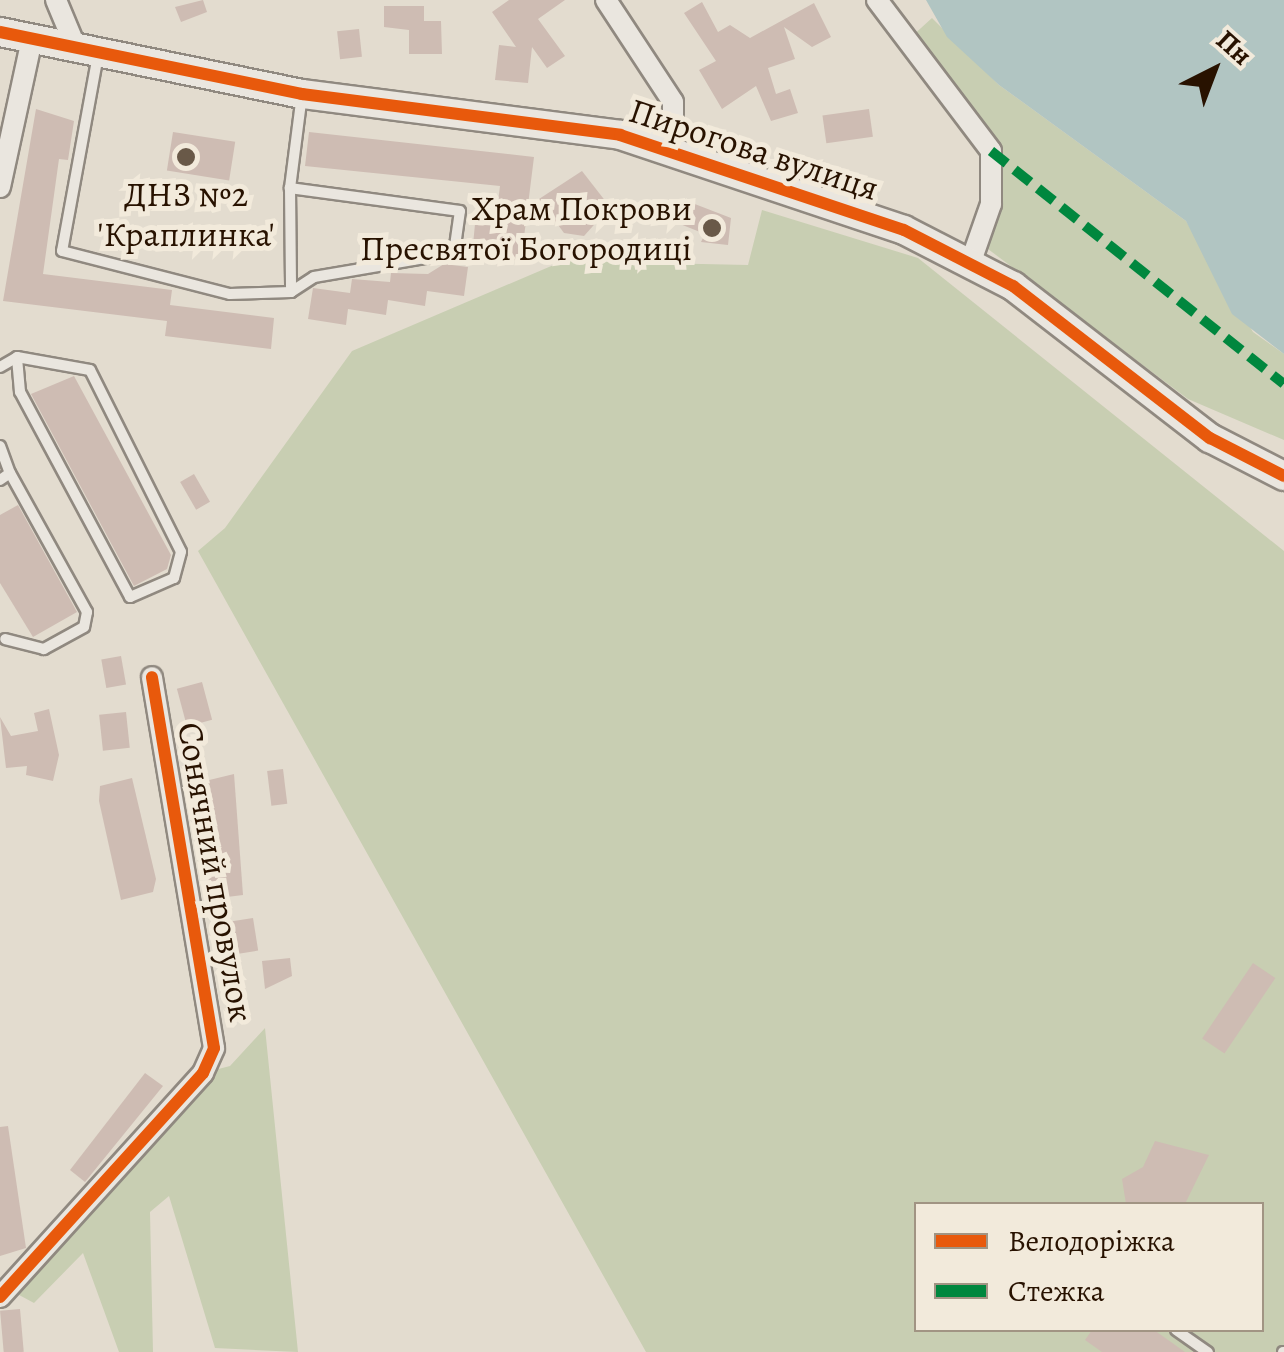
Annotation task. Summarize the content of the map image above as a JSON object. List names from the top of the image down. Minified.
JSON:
{"streets":{"street":["Пирогова вулиця","Сонячний провулок"]},"places":["ДНЗ №2 'Краплинка'","Храм Покрови Пресвятої Богородиці"],"legend":["Велодоріжка","Стежка"],"north":"top right"}
